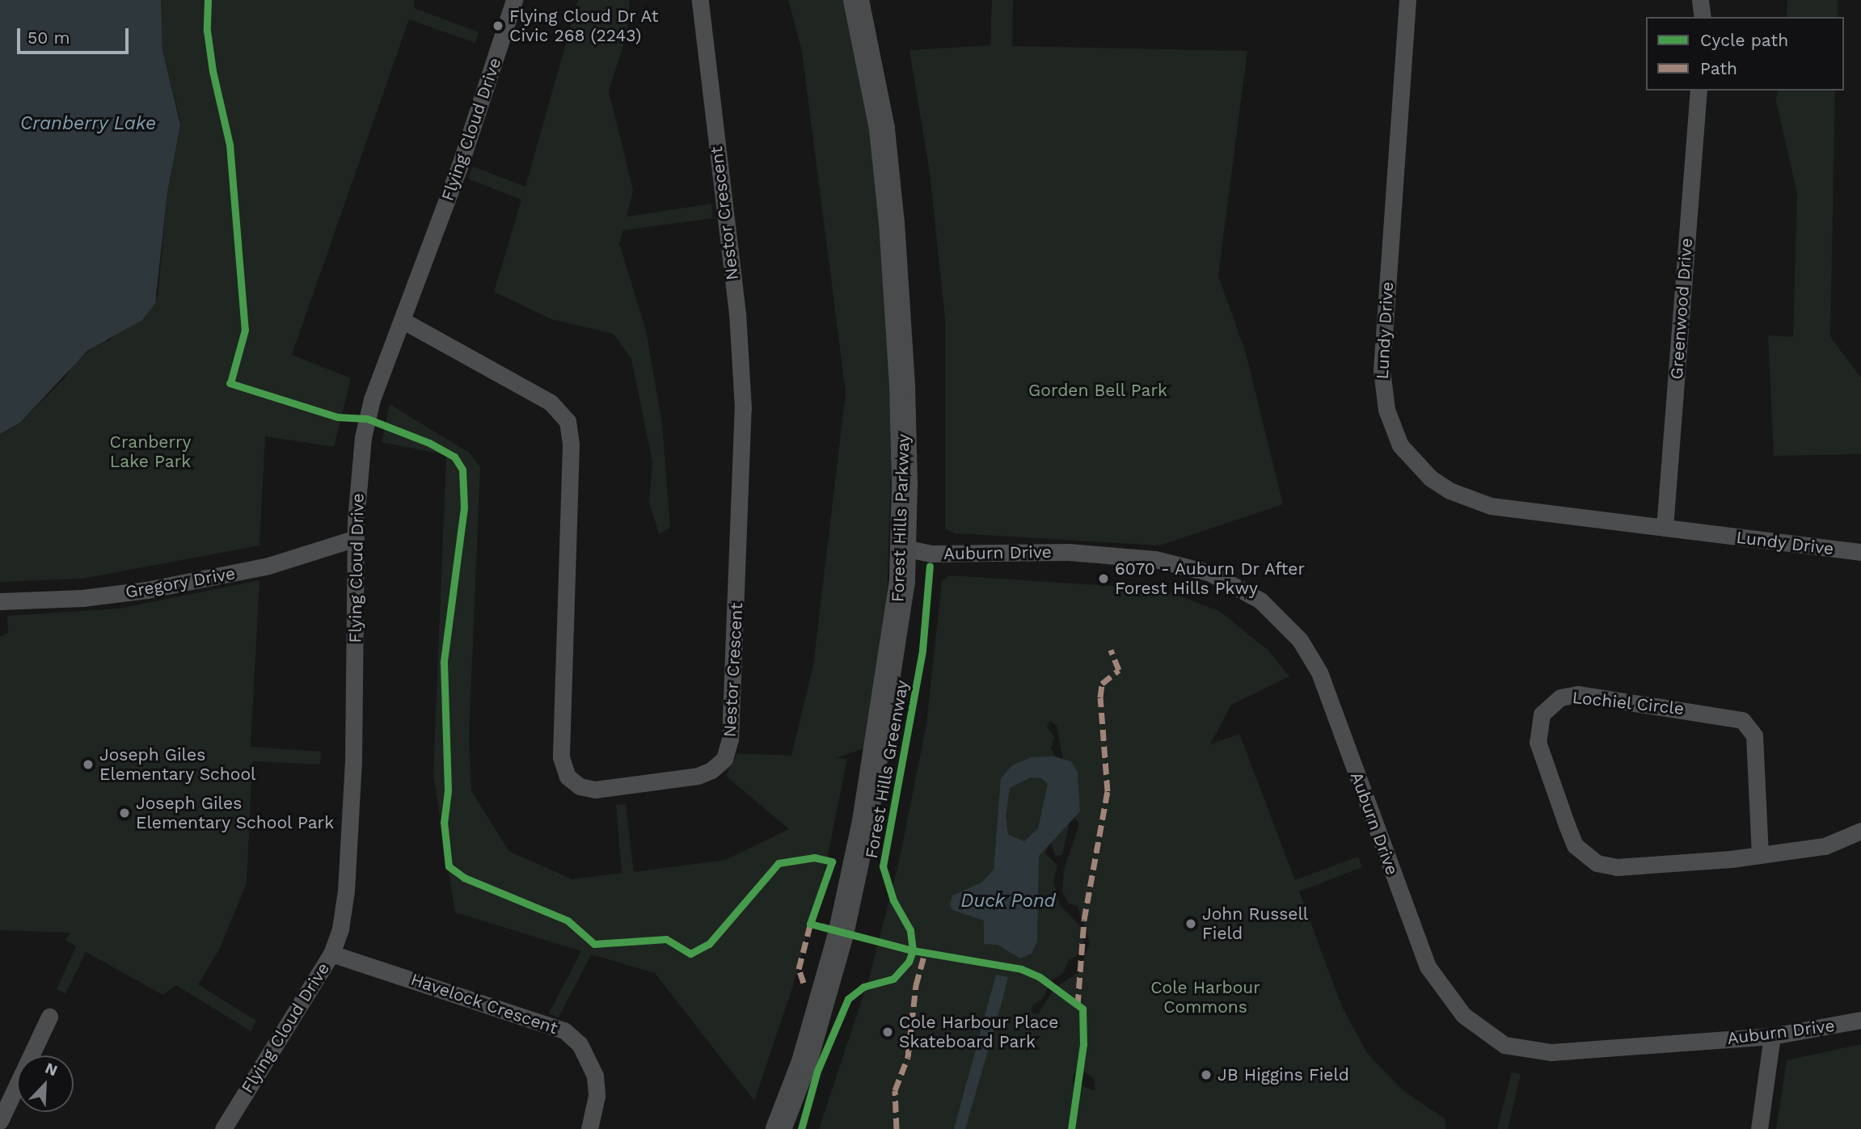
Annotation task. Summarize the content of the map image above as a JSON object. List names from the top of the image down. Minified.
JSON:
{"streets":{"main road":["Forest Hills Parkway"],"street":["Flying Cloud Drive","Nestor Crescent","Greenwood Drive","Lundy Drive","Auburn Drive","Gregory Drive","Lochiel Circle","Havelock Crescent"],"cycle path":["Forest Hills Greenway"]},"crossings":[["Flying Cloud Drive","Nestor Crescent"],["Flying Cloud Drive","Gregory Drive"],["Flying Cloud Drive","Havelock Crescent"],["Greenwood Drive","Lundy Drive"],["Forest Hills Parkway","Auburn Drive"]],"water":["Cranberry Lake","Duck Pond"],"parks":["Gorden Bell Park","Cranberry Lake Park","Cole Harbour Commons"],"places":["Flying Cloud Dr At Civic 268 (2243)","6070 - Auburn Dr After Forest Hills Pkwy","Joseph Giles Elementary School","Joseph Giles Elementary School Park","John Russell Field","Cole Harbour Place Skateboard Park","JB Higgins Field"],"legend":["Cycle path","Path"],"scale_bar":"50 m","north":"top right"}
